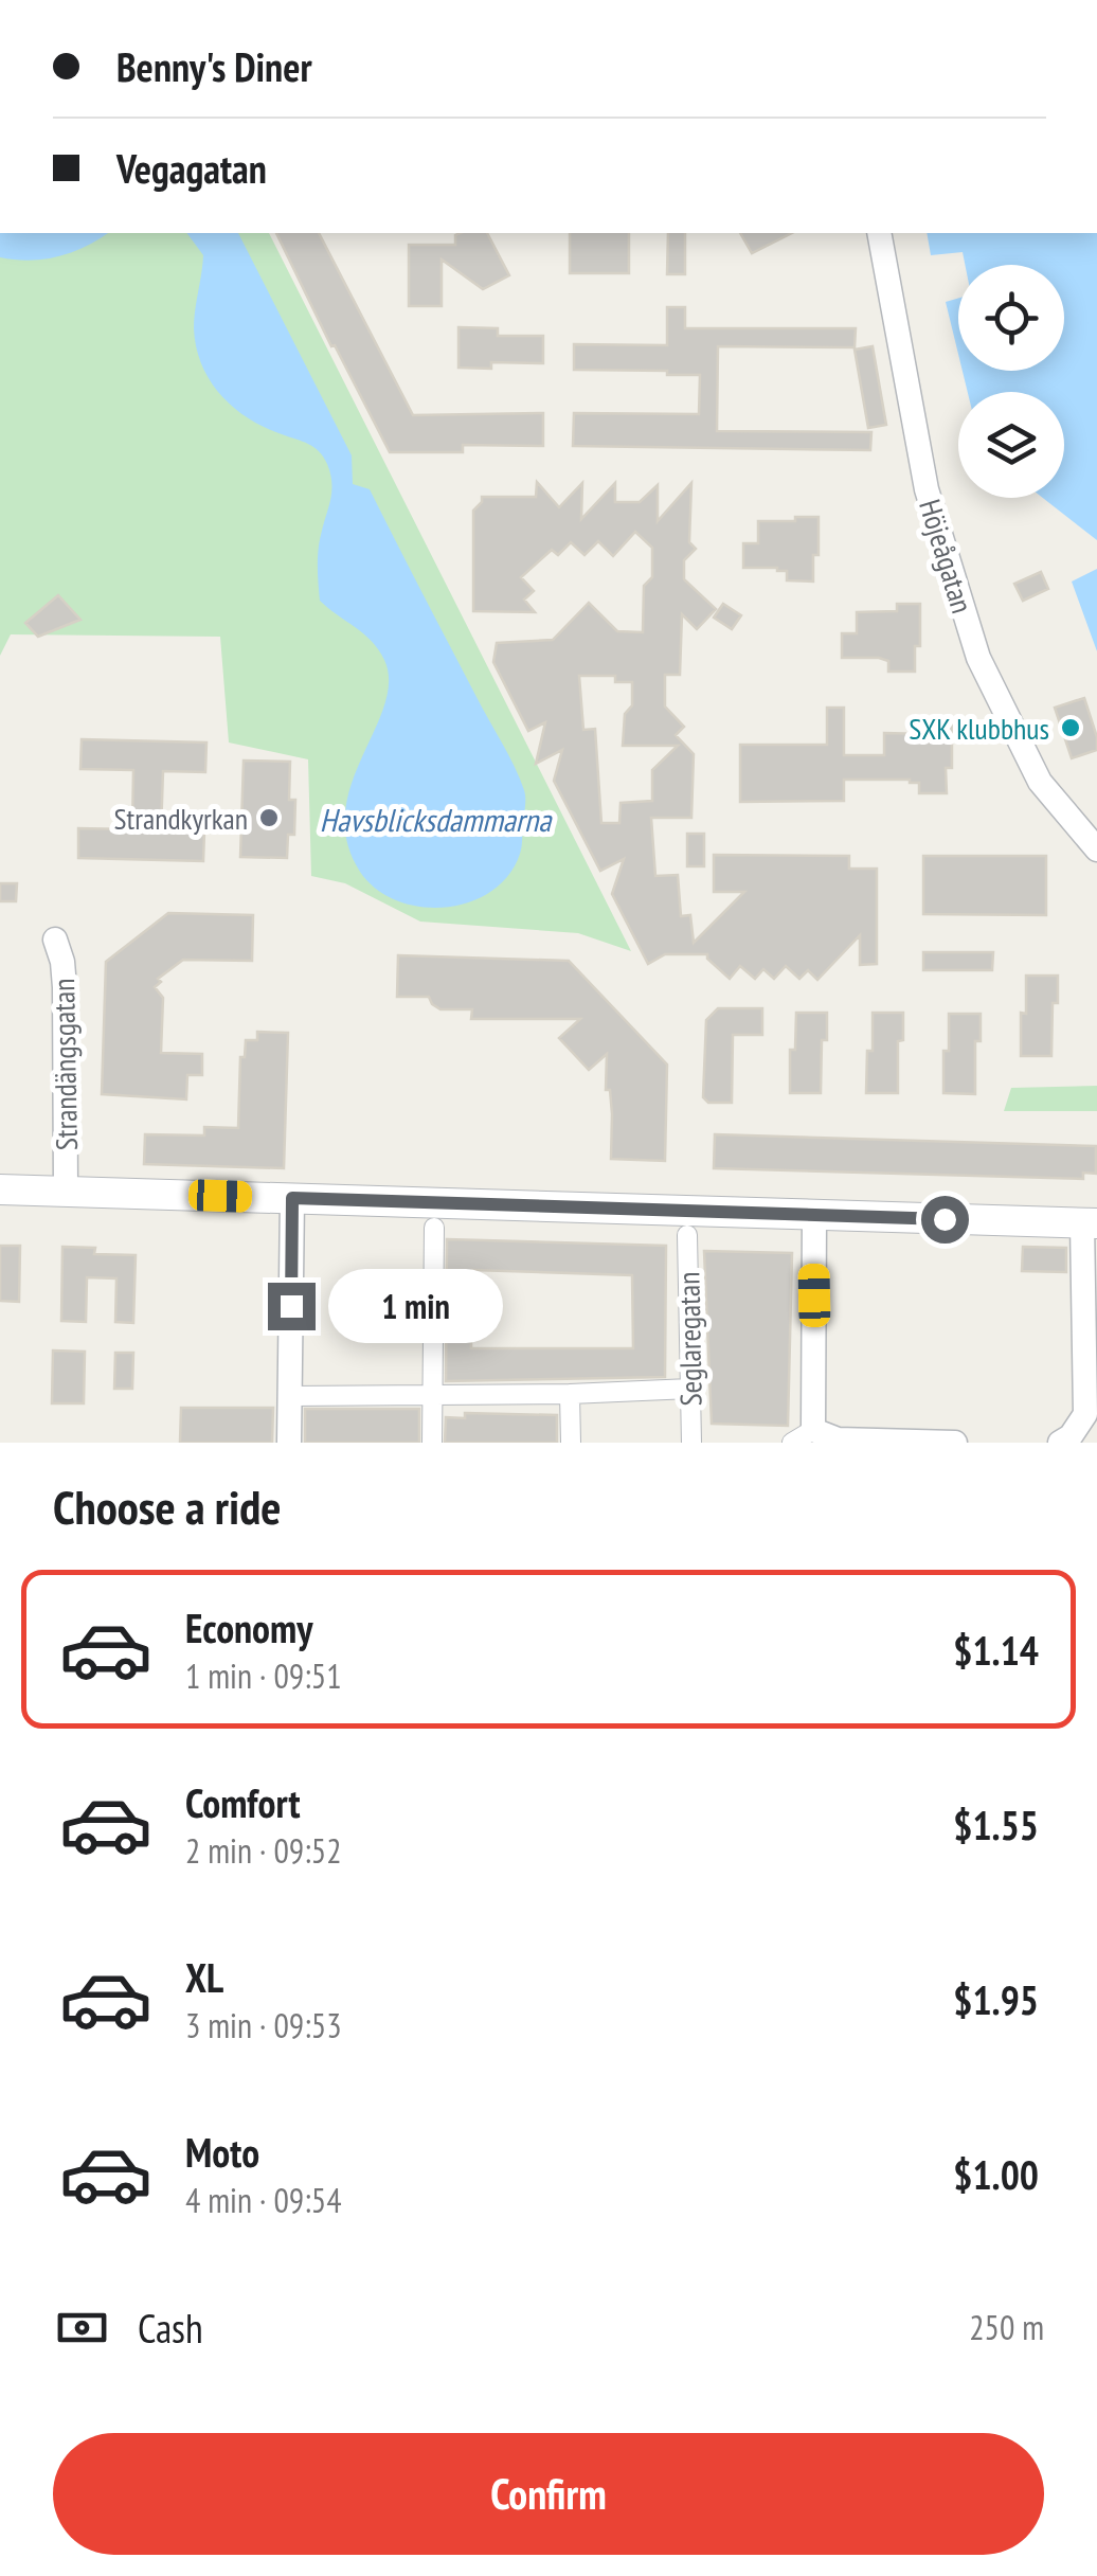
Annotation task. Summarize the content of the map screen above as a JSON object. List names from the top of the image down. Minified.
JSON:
{"streets":{"street":["Höjeågatan","Strandängsgatan","Seglaregatan"]},"water":["Havsblicksdammarna"],"places":["SXK klubbhus","Strandkyrkan"],"page":{"banner":["Benny's Diner","Vegagatan"],"bubble":"1 min","heading":"Choose a ride","list":[{"name":"Economy","note":"1 min · 09:51","value":"$1.14"},{"name":"Comfort","note":"2 min · 09:52","value":"$1.55"},{"name":"XL","note":"3 min · 09:53","value":"$1.95"},{"name":"Moto","note":"4 min · 09:54","value":"$1.00"}],"pay":["Cash","250 m"],"buttons":"Confirm"}}
